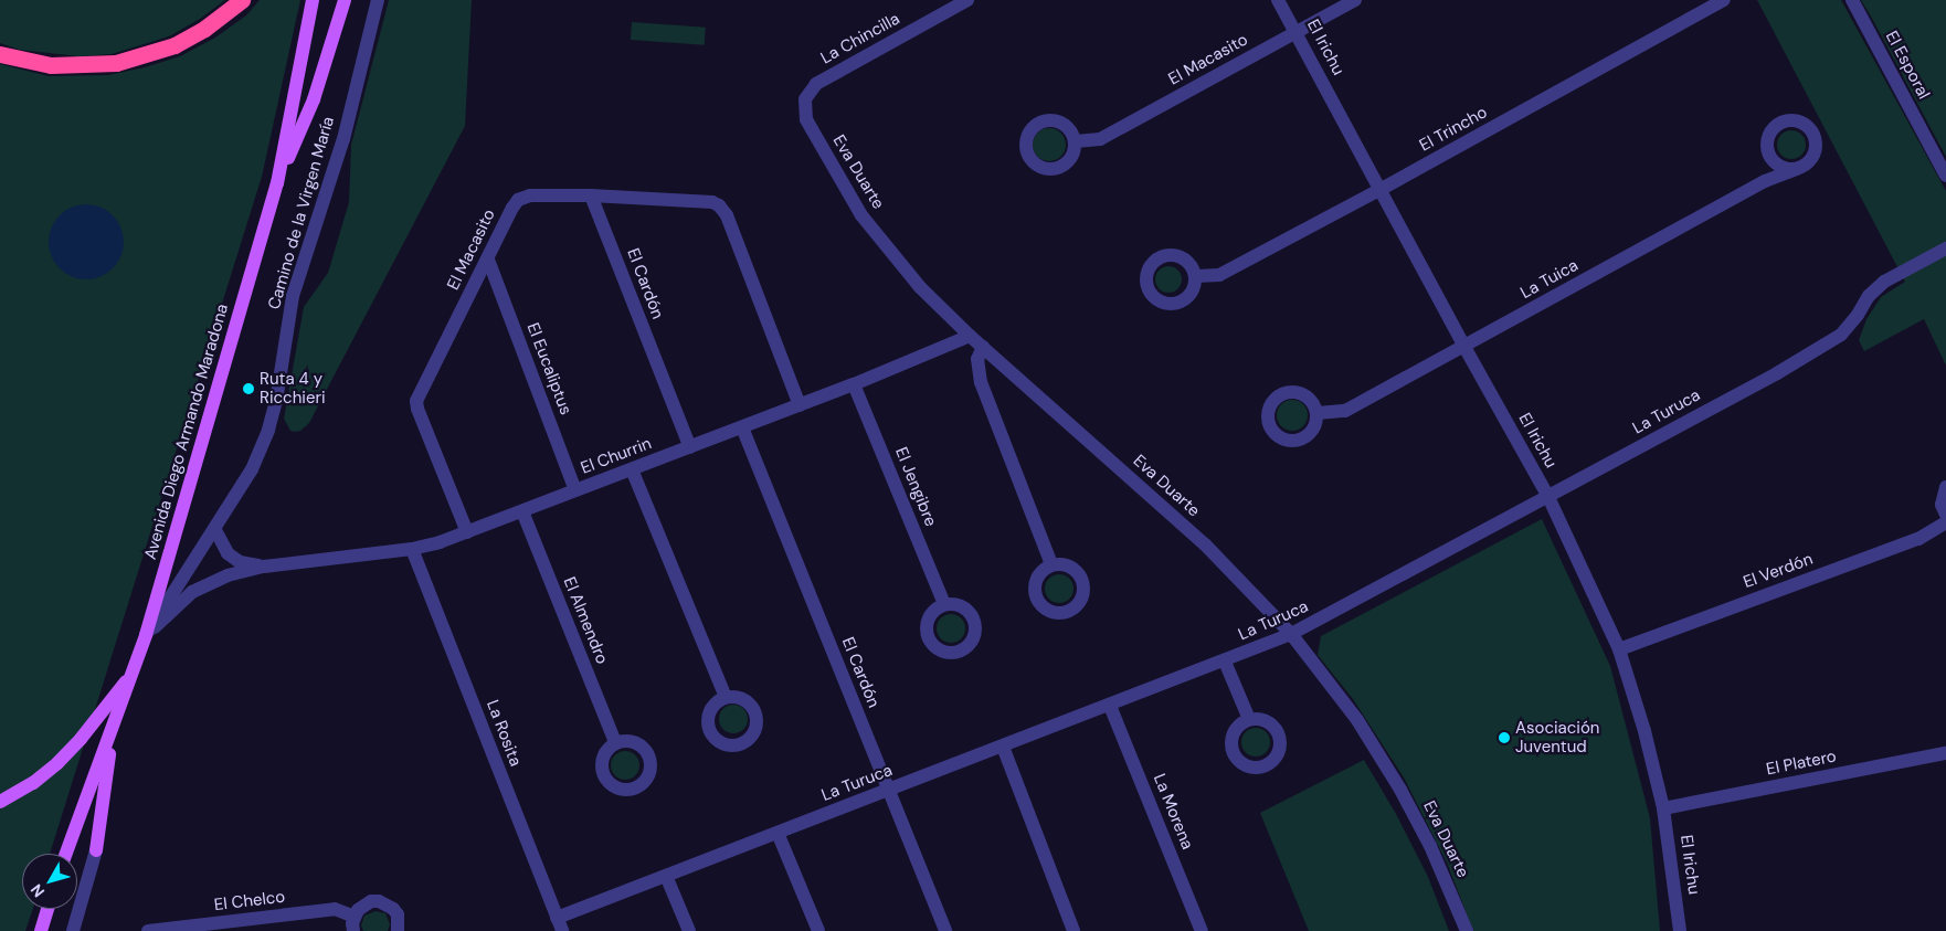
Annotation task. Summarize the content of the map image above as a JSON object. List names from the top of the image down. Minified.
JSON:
{"streets":{"main road":["Avenida Diego Armando Maradona"],"street":["La Chincilla","El Irichu","El Macasito","El Esporal","El Trincho","Eva Duarte","Camino de la Virgen María","La Tuica","El Cardón","El Eucaliptus","La Turuca","El Churrin","El Jengibre","El Verdón","El Almendro","La Rosita","El Platero","La Morena","El Chelco"]},"crossings":[["La Chincilla","Eva Duarte"],["El Irichu","El Macasito"],["El Irichu","El Trincho"],["El Irichu","La Tuica"],["El Irichu","La Turuca"],["El Irichu","El Verdón"],["El Irichu","El Platero"],["El Macasito","El Cardón"],["El Macasito","El Eucaliptus"],["El Macasito","El Churrin"],["Eva Duarte","La Turuca"],["Eva Duarte","El Churrin"],["Camino de la Virgen María","Avenida Diego Armando Maradona"],["Camino de la Virgen María","El Churrin"],["El Cardón","La Turuca"],["El Cardón","El Churrin"],["El Eucaliptus","El Churrin"],["La Turuca","La Rosita"],["La Turuca","La Morena"],["Avenida Diego Armando Maradona","El Churrin"],["El Churrin","El Jengibre"],["El Churrin","El Almendro"],["El Churrin","La Rosita"]],"places":["Ruta 4 y Ricchieri","Asociación Juventud"],"north":"bottom left"}
